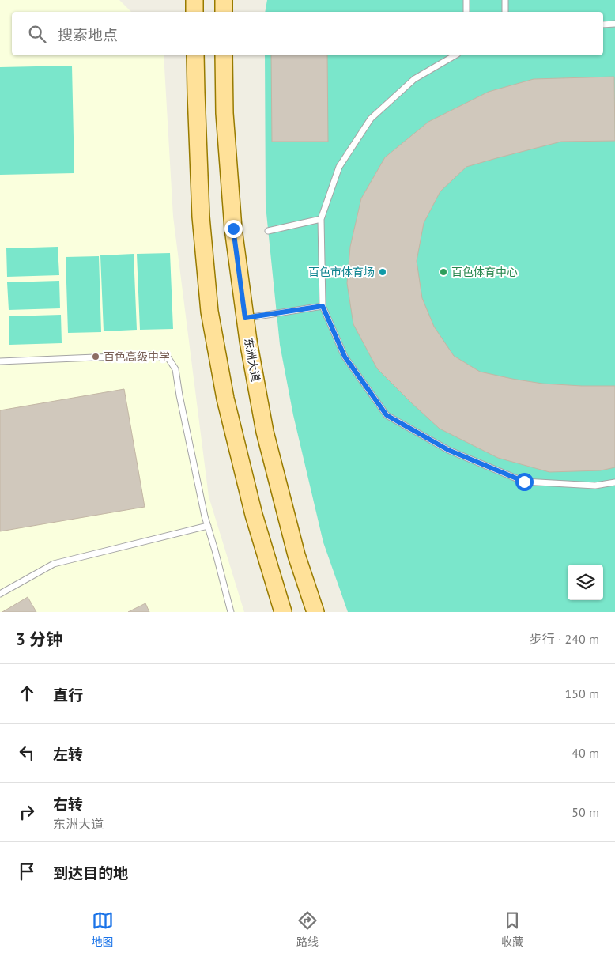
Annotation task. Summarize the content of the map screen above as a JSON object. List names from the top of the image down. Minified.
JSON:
{"streets":{"main road":["东洲大道"]},"places":["百色市体育场","百色体育中心","百色高级中学"],"page":{"search":"搜索地点","heading":["3 分钟","步行 · 240 m"],"list":[["直行","150 m"],["左转","40 m"],["右转","东洲大道","50 m"],"到达目的地"],"nav":["地图","路线","收藏"]}}
